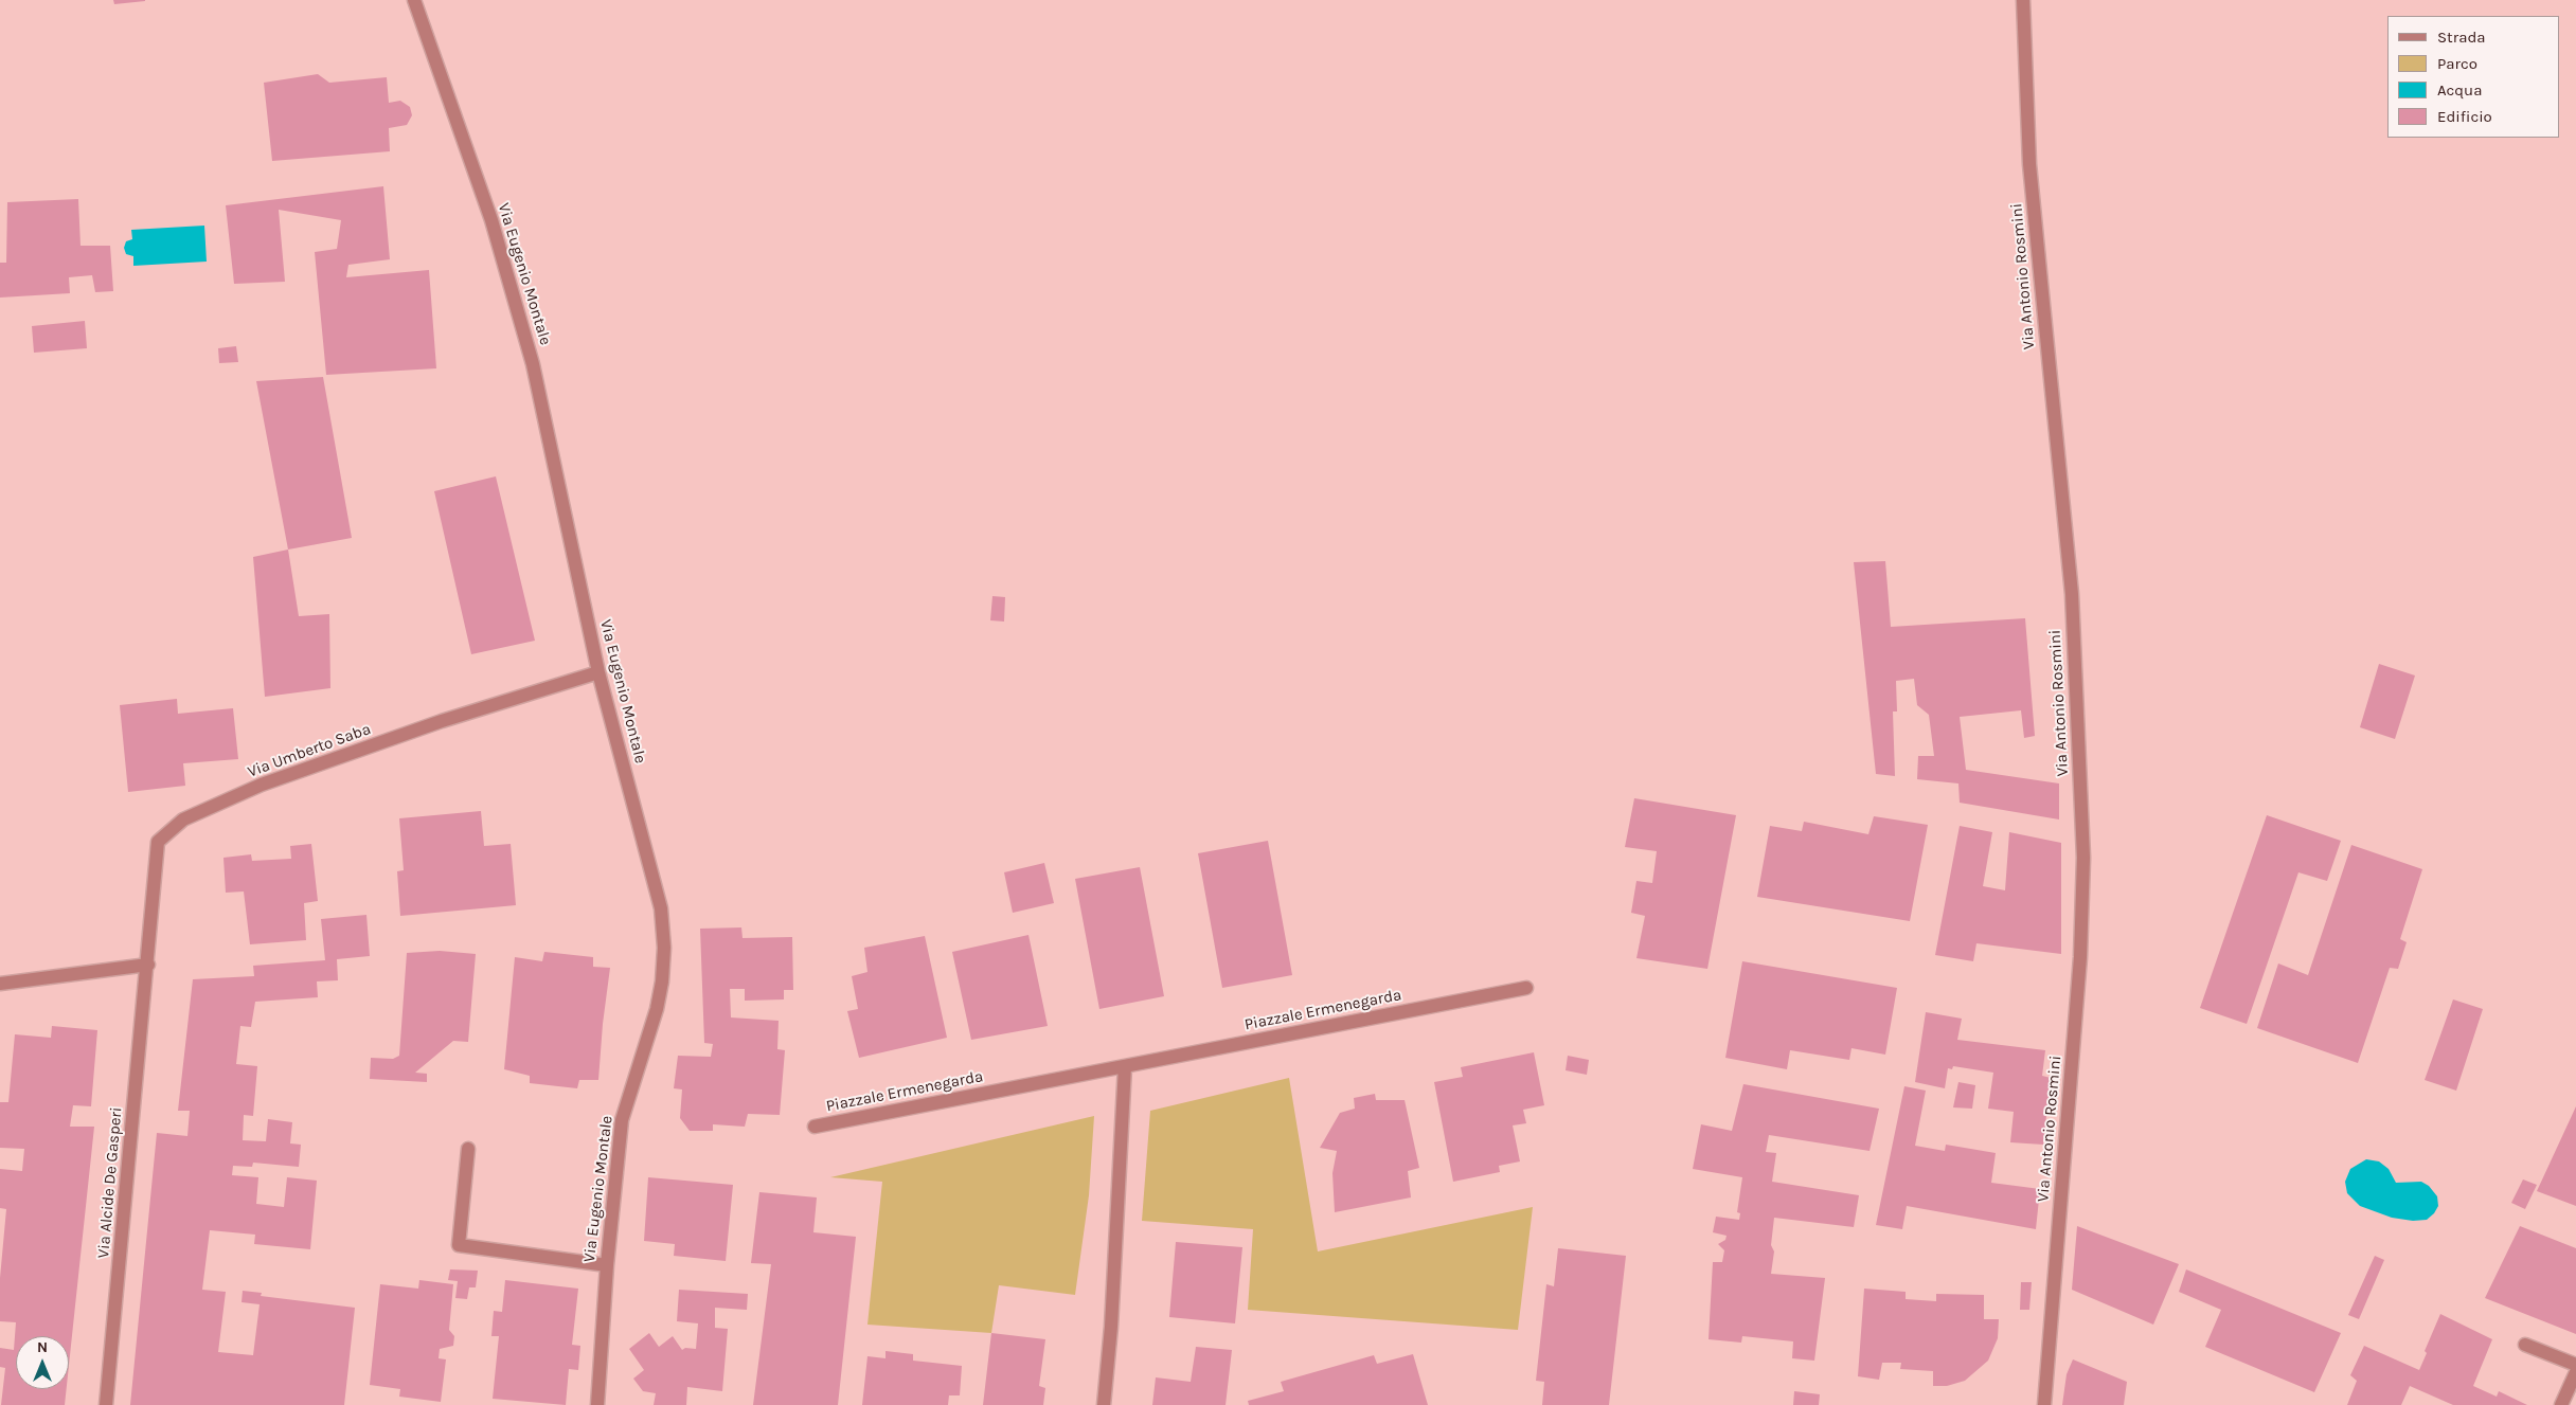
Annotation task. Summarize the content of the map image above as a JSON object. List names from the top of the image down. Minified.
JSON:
{"streets":{"street":["Via Eugenio Montale","Via Antonio Rosmini","Via Umberto Saba","Piazzale Ermenegarda","Via Alcide De Gasperi"]},"crossings":[["Via Eugenio Montale","Via Umberto Saba"],["Via Umberto Saba","Via Alcide De Gasperi"]],"legend":["Strada","Parco","Acqua","Edificio"],"north":"top"}
